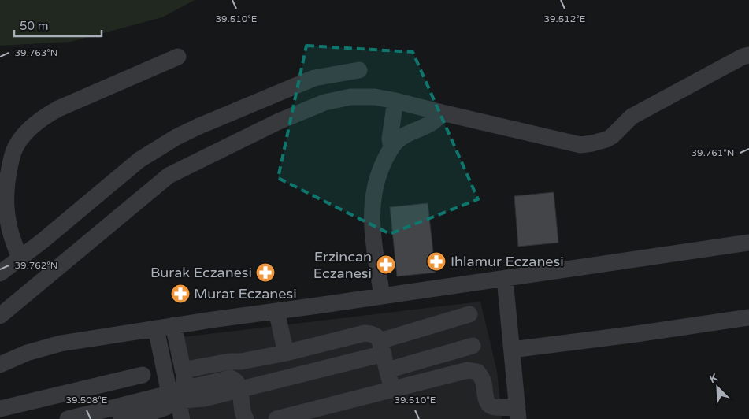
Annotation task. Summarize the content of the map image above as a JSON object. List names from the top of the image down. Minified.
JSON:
{"places":{"pharmacy":["Ihlamur Eczanesi","Erzincan Eczanesi","Burak Eczanesi","Murat Eczanesi"]},"scale_bar":"50 m","north":"top left","coordinates":["39.510°E","39.512°E","39.763°N","39.761°N","39.762°N","39.508°E"]}
